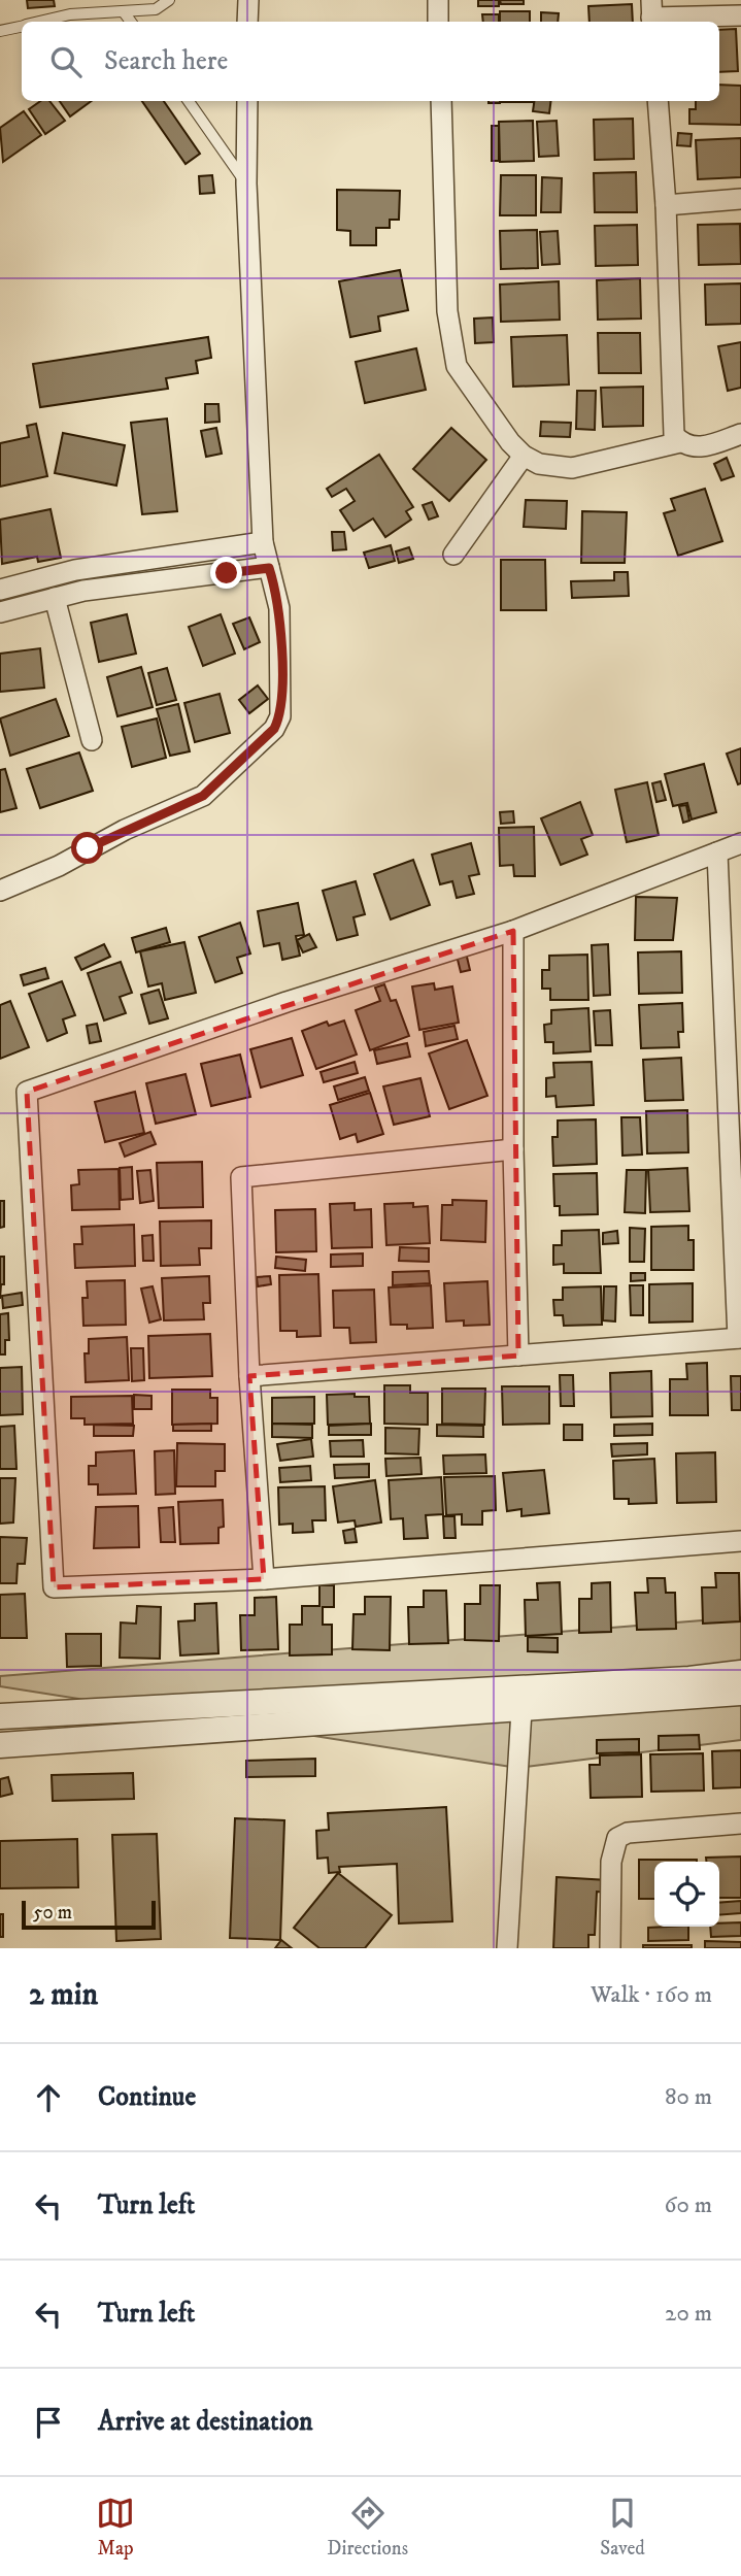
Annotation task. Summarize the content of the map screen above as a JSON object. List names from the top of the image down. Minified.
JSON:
{"scale_bar":"50 m","page":{"search":"Search here","scale":"50 m","heading":["2 min","Walk · 160 m"],"list":[["Continue","80 m"],["Turn left","60 m"],["Turn left","20 m"],"Arrive at destination"],"nav":["Map","Directions","Saved"]}}
